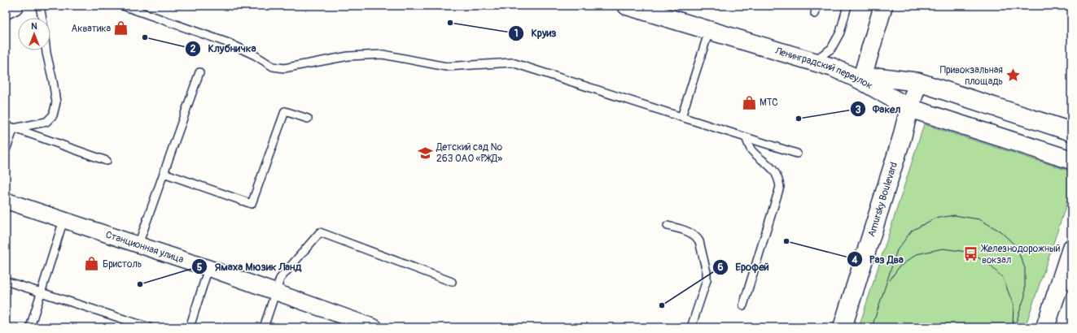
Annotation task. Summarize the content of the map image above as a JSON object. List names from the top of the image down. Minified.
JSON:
{"streets":{"main road":["Ленинградский переулок","Amursky Boulevard"],"street":["Станционная улица"]},"crossings":[["Ленинградский переулок","Amursky Boulevard"]],"places":{"other":["Круиз","Клубничка","Факел","Раз Два","Ямаха Мюзик Ланд","Ерофей"],"shop":["Акватика","МТС","Бристоль"],"place":["Привокзальная площадь"],"school or university":["Детский сад № 263 ОАО «РЖД»"],"bus stop":["Железнодорожный вокзал"]},"north":"top"}
